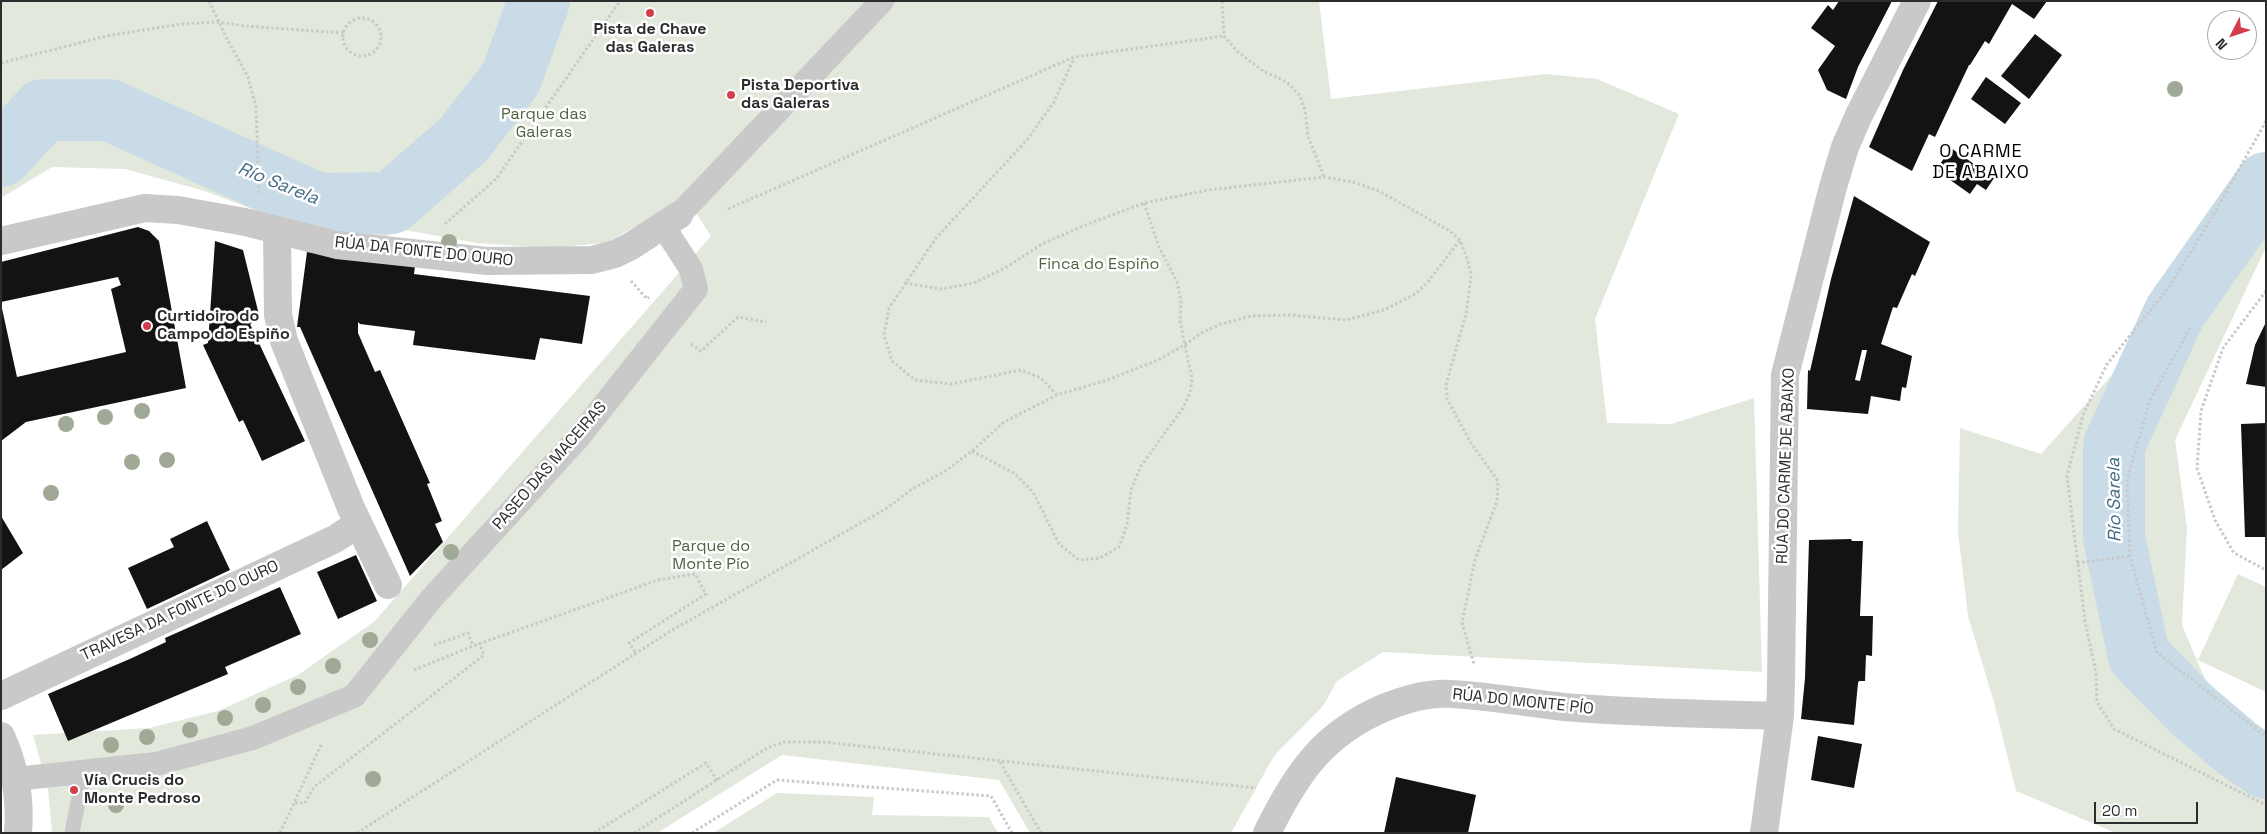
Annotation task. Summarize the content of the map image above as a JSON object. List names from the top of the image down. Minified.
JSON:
{"streets":{"street":["RÚA DA FONTE DO OURO","PASEO DAS MACEIRAS","RÚA DO CARME DE ABAIXO","TRAVESA DA FONTE DO OURO","RÚA DO MONTE PÍO"]},"crossings":[["RÚA DA FONTE DO OURO","PASEO DAS MACEIRAS"],["RÚA DO CARME DE ABAIXO","RÚA DO MONTE PÍO"]],"districts":["O CARME DE ABAIXO"],"water":["Río Sarela"],"parks":["Parque das Galeras","Finca do Espiño","Parque do Monte Pío"],"places":["Pista de Chave das Galeras","Pista Deportiva das Galeras","Curtidoiro do Campo do Espiño","Vía Crucis do Monte Pedroso"],"scale_bar":"20 m","north":"bottom left"}
